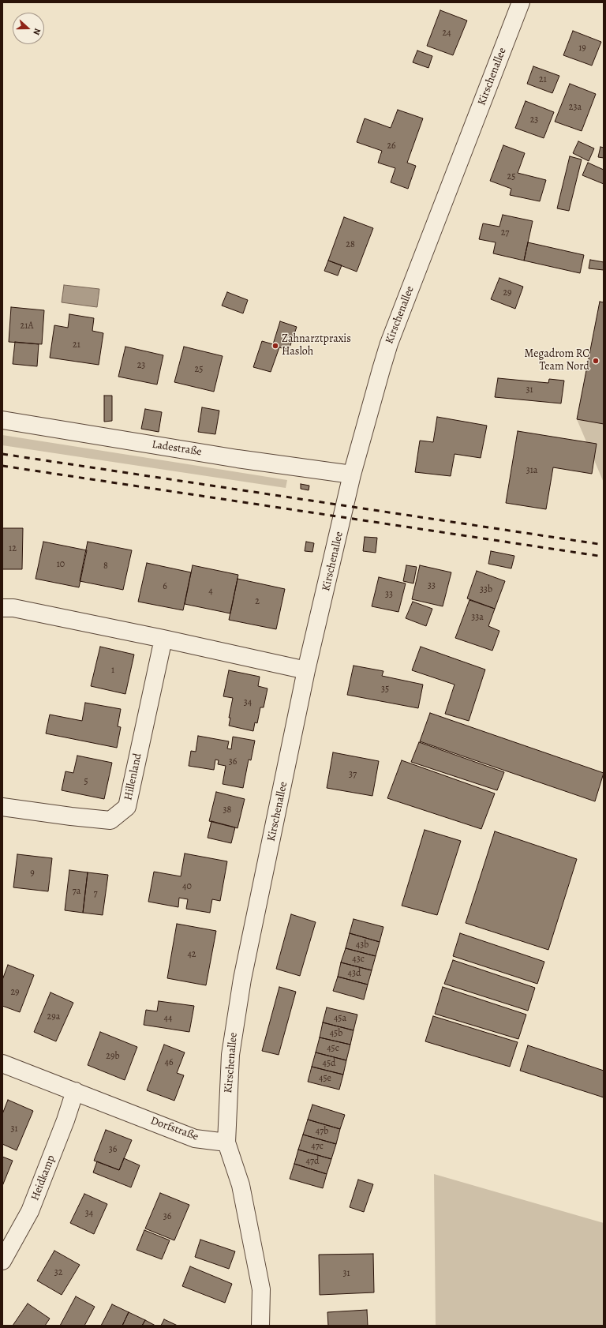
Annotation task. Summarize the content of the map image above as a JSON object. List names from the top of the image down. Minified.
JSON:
{"streets":{"street":["Kirschenallee","Ladestraße","Hillenland","Dorfstraße","Heidkamp"]},"crossings":[["Kirschenallee","Ladestraße"],["Kirschenallee","Dorfstraße"],["Dorfstraße","Heidkamp"]],"places":["Zahnarztpraxis Hasloh","Megadrom RC Team Nord"],"house_numbers":["24","19","21","23a","23","26","25","27","28","29","21A","21","23","25","31","31a","12","10","8","33","6","33b","4","33","2","33a","1","35","34","36","37","5","38","9","40","7a","7","43b","42","43c","43d","29","29a","44","45a","45b","45c","29b","46","45d","45e","31","47b","47c","36","47d","34","36","32","31"],"north":"right"}
